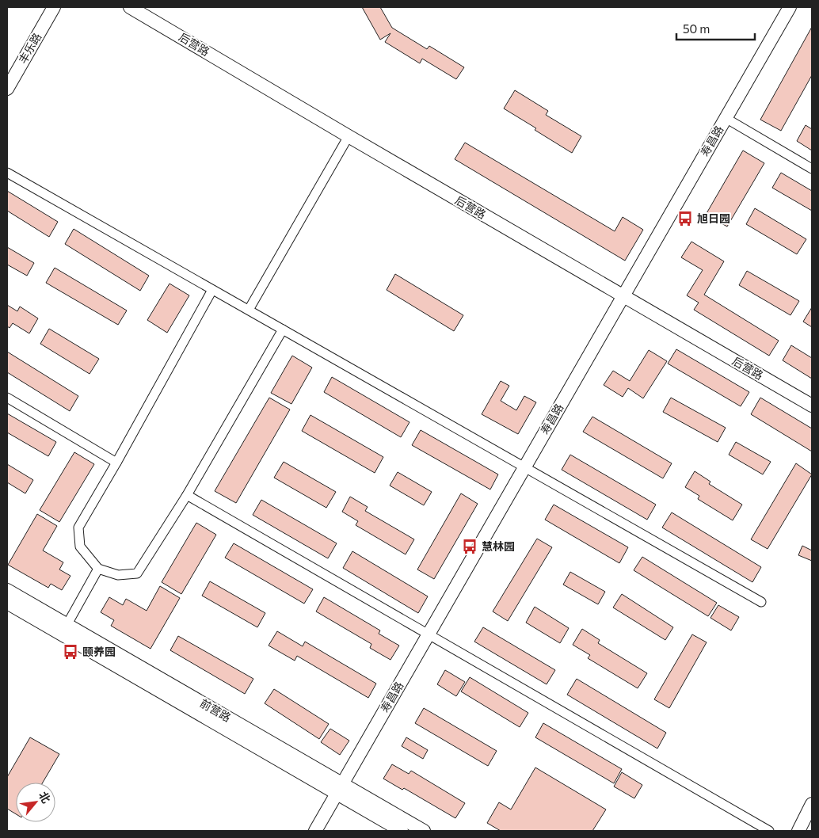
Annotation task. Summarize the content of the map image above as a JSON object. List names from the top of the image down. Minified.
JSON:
{"streets":{"street":["后营路","丰乐路","寿昌路","前营路"]},"crossings":[["后营路","寿昌路"]],"places":{"bus stop":["旭日园","慧林园","颐养园"]},"scale_bar":"50 m","north":"top right"}
